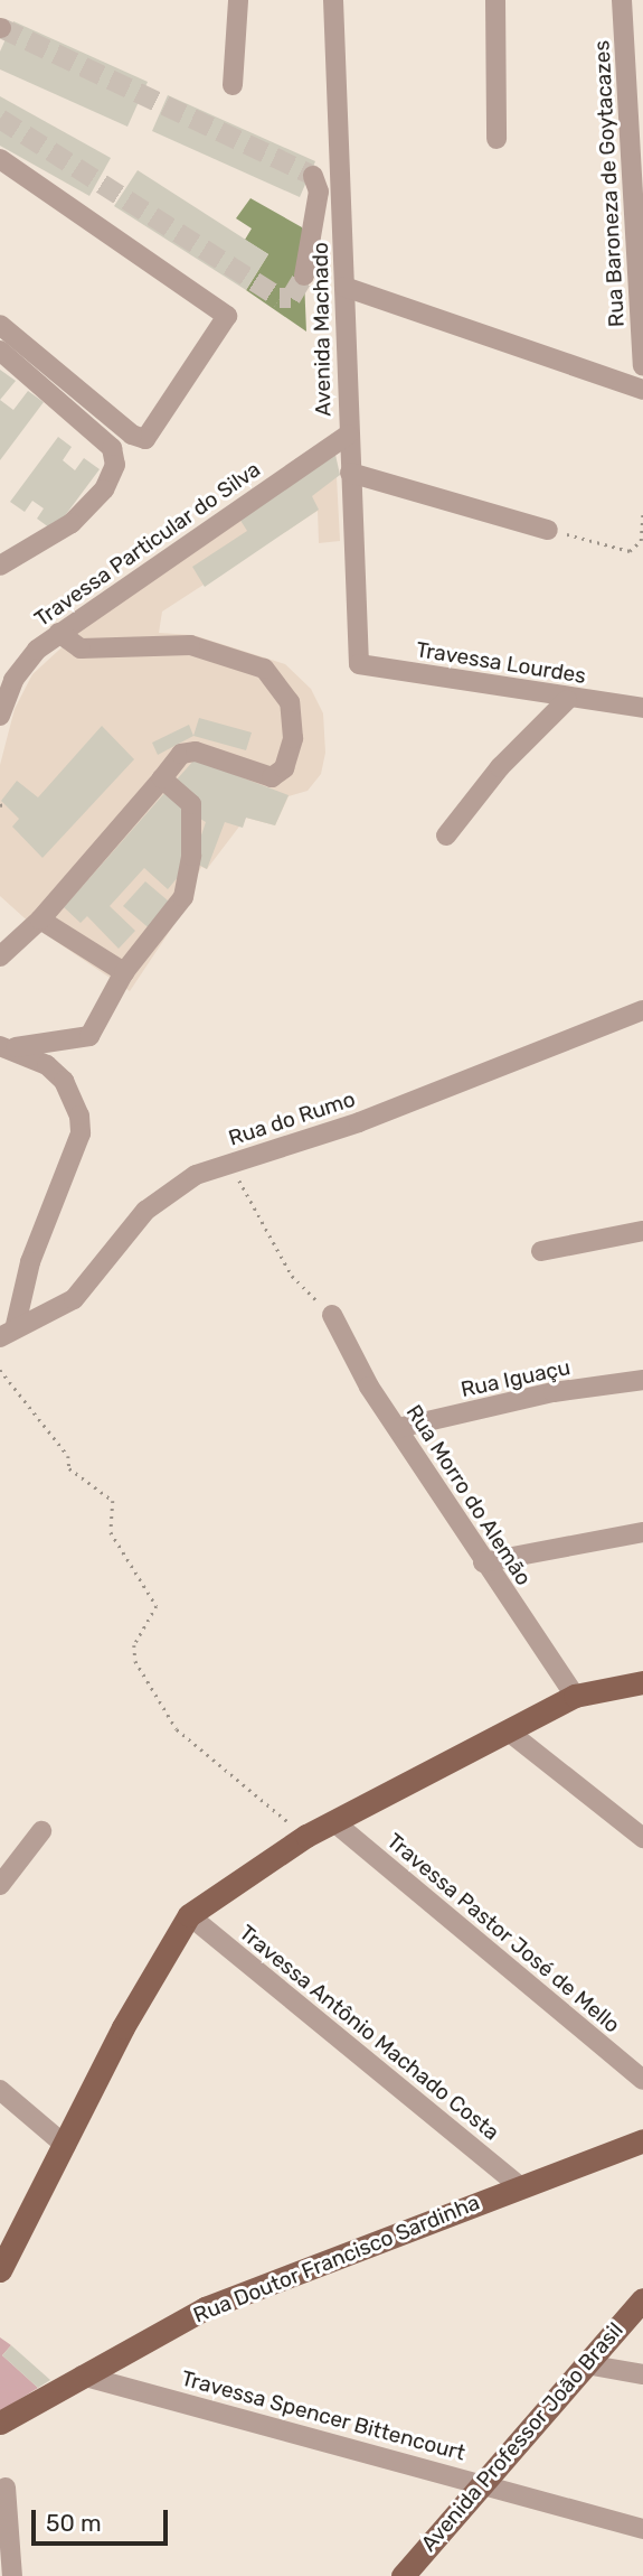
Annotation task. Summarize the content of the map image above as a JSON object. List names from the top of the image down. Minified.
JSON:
{"streets":{"main road":["Rua Doutor Francisco Sardinha","Avenida Professor João Brasil"],"street":["Rua Baroneza de Goytacazes","Avenida Machado","Travessa Particular do Silva","Travessa Lourdes","Rua do Rumo","Rua Iguaçu","Rua Morro do Alemão","Travessa Pastor José de Mello","Travessa Antônio Machado Costa","Travessa Spencer Bittencourt"]},"crossings":[["Avenida Machado","Travessa Particular do Silva"],["Avenida Machado","Travessa Lourdes"],["Rua Iguaçu","Rua Morro do Alemão"],["Travessa Antônio Machado Costa","Rua Doutor Francisco Sardinha"],["Rua Doutor Francisco Sardinha","Travessa Spencer Bittencourt"],["Travessa Spencer Bittencourt","Avenida Professor João Brasil"]],"scale_bar":"50 m"}
